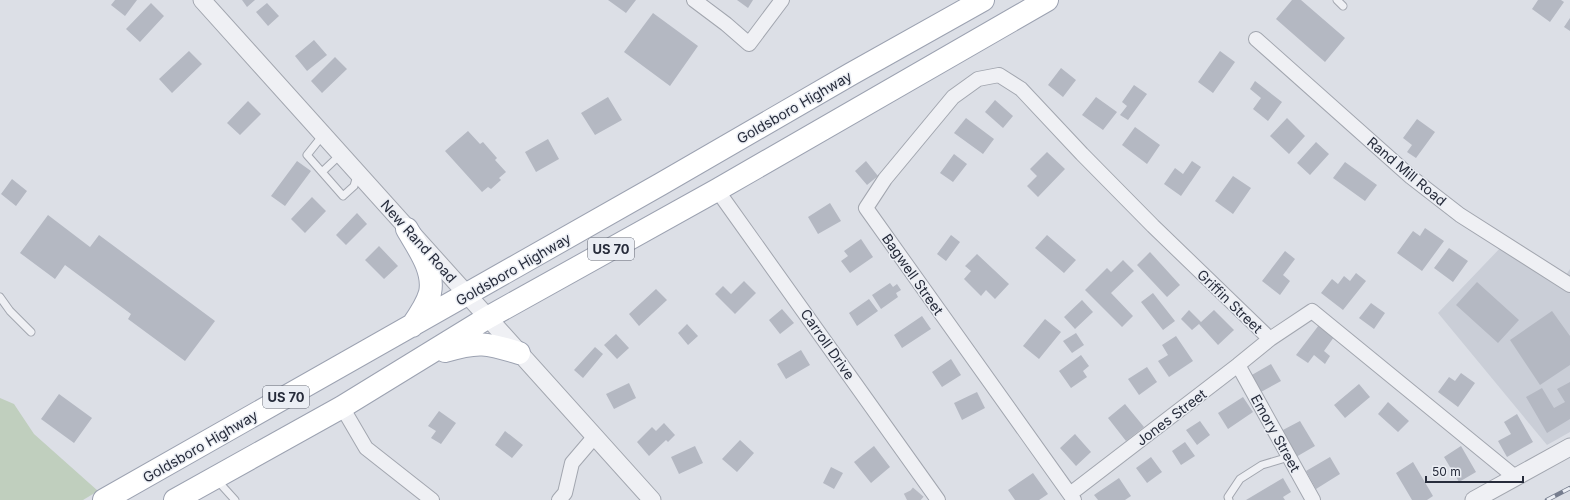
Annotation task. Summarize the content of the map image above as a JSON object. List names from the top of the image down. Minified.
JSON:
{"streets":{"main road":["Goldsboro Highway","US 70"],"street":["Rand Mill Road","New Rand Road","Bagwell Street","Griffin Street","Carroll Drive","Jones Street","Emory Street"]},"crossings":[["Goldsboro Highway","New Rand Road"],["New Rand Road","US 70"],["US 70","Carroll Drive"],["Bagwell Street","Griffin Street"],["Bagwell Street","Jones Street"],["Griffin Street","Jones Street"],["Jones Street","Emory Street"]],"scale_bar":"50 m"}
